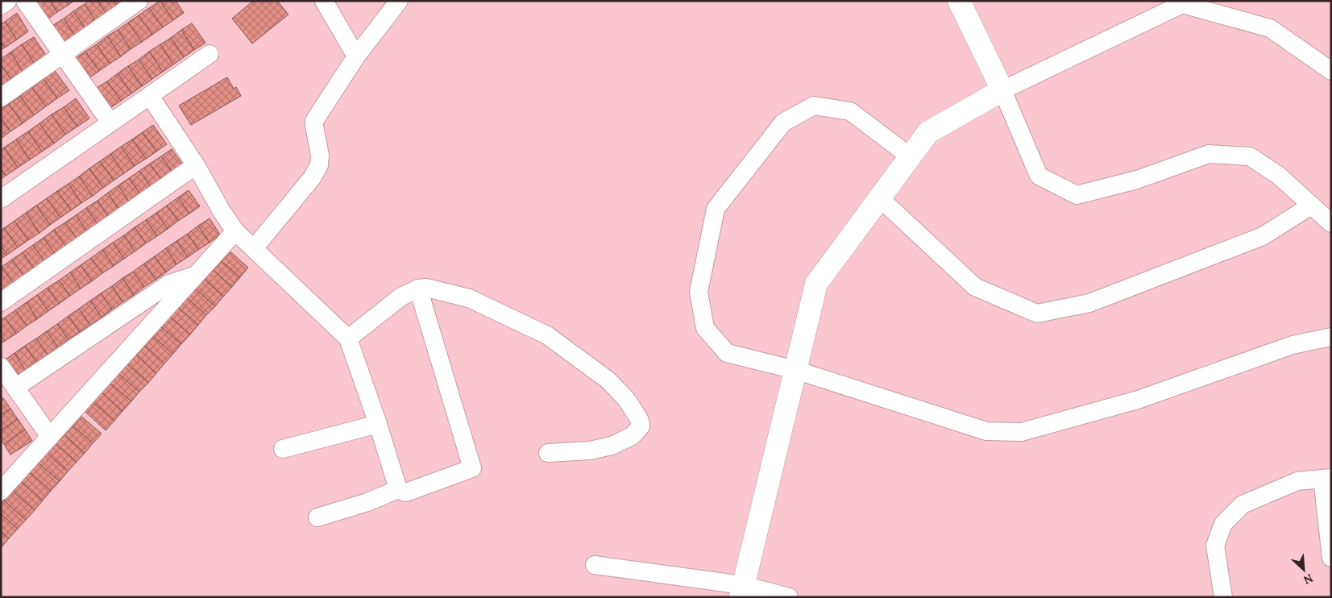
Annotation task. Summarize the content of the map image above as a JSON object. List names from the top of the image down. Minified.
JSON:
{"north":"bottom right"}
